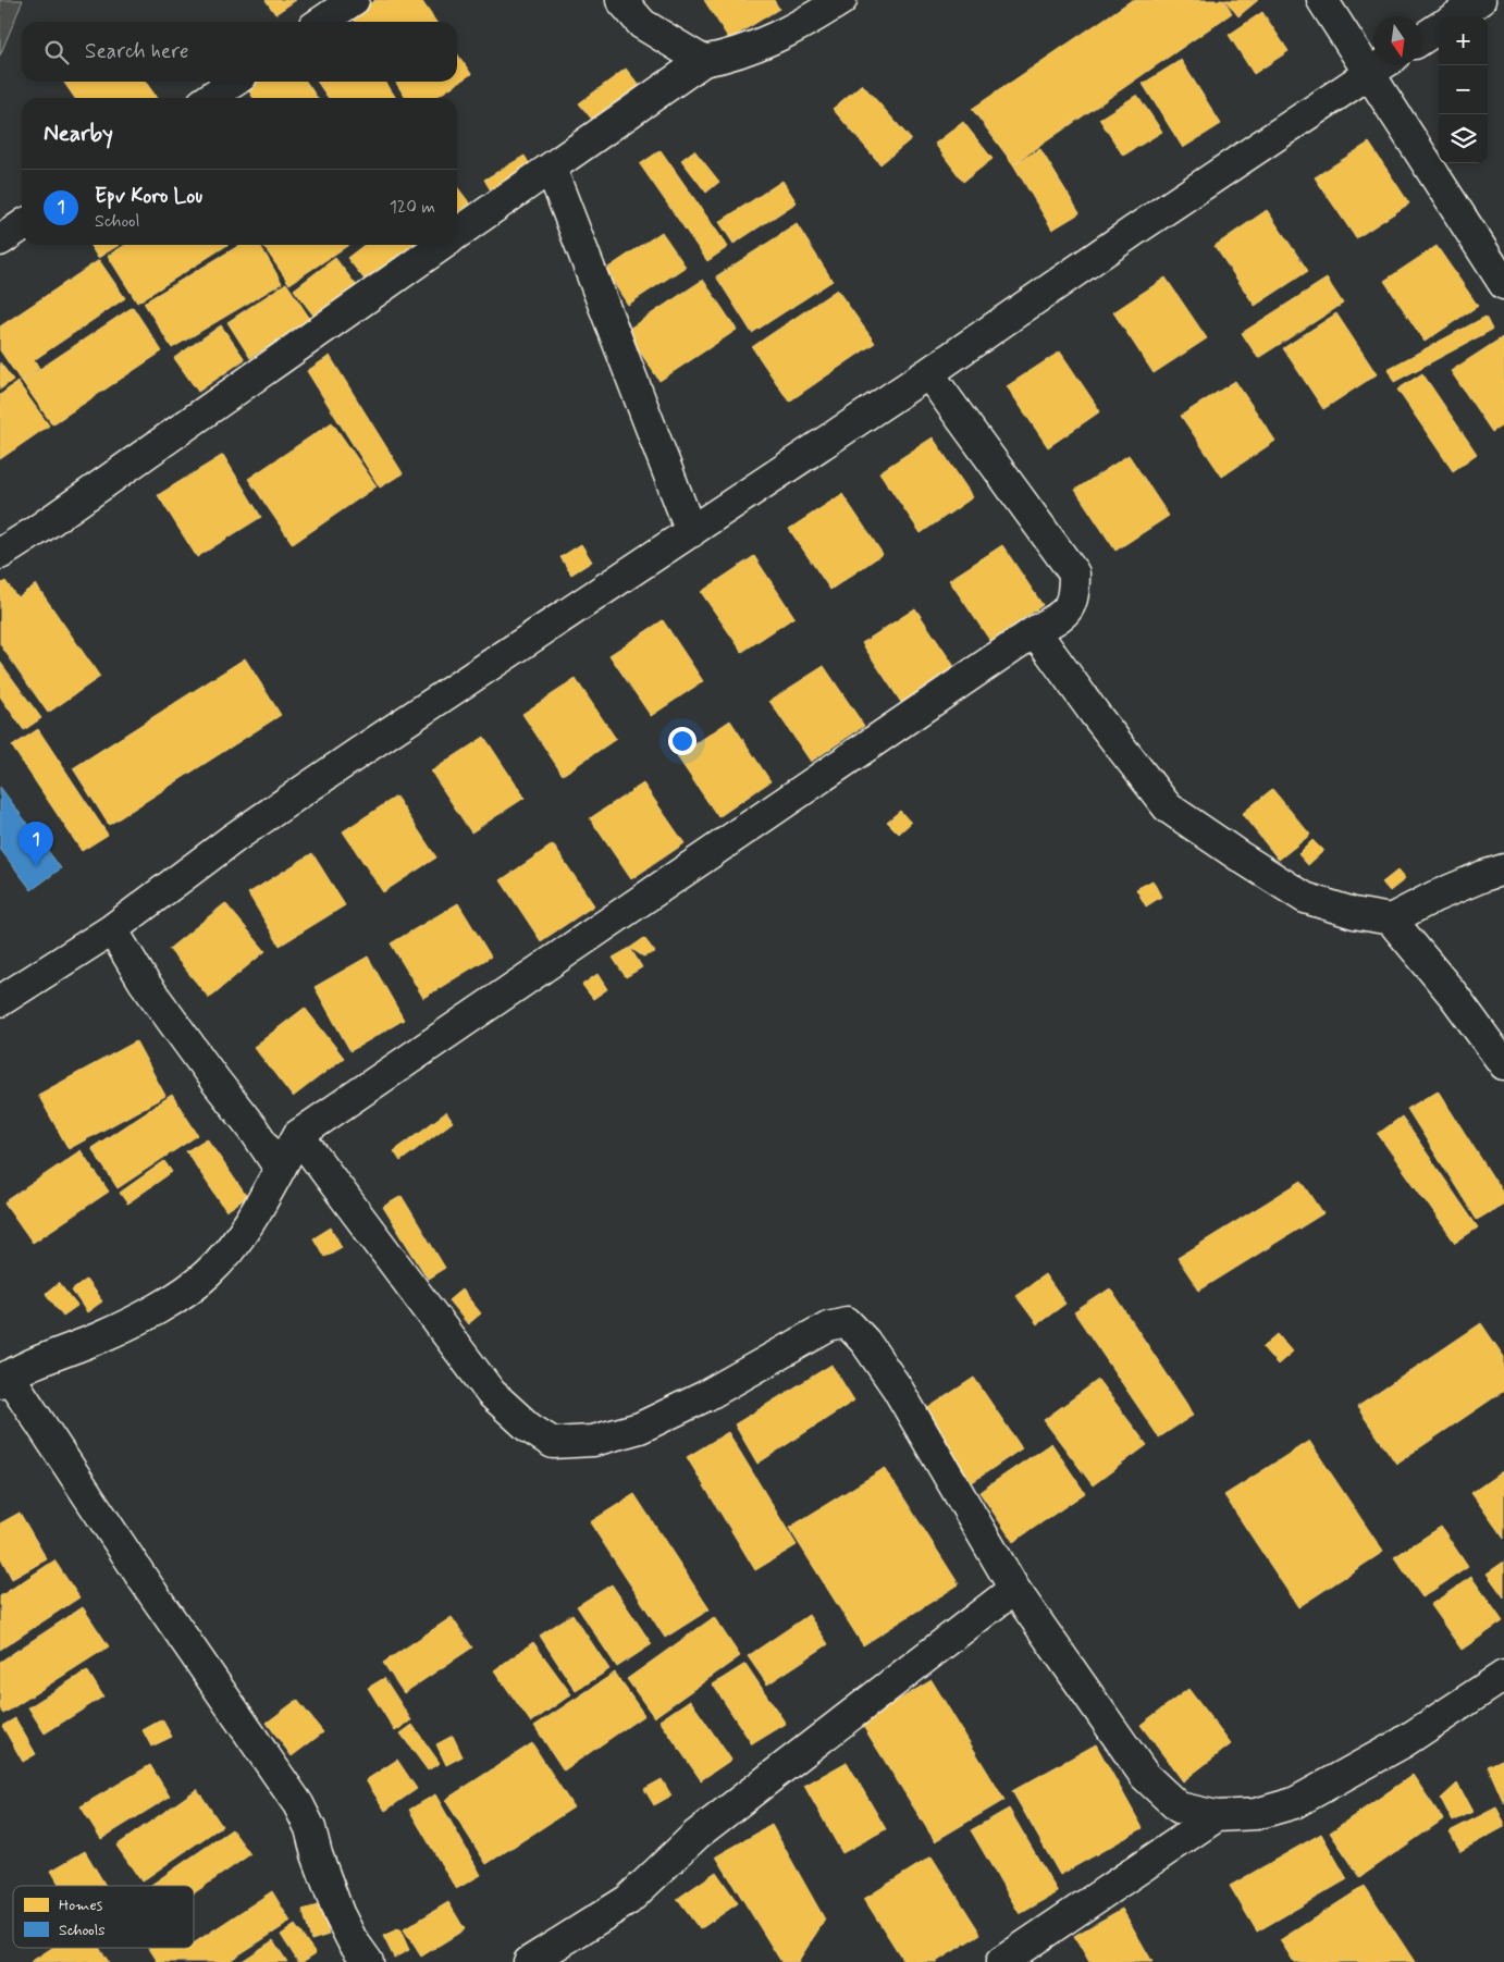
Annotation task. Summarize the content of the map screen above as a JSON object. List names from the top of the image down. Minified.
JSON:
{"legend":["Homes","Schools"],"north":"bottom","page":{"map_buttons":["+","−"],"search":"Search here","heading":"Nearby","list":[{"mark":"1","name":"Epv Koro Lou","note":"School","value":"120 m"}],"pins":"1"}}
